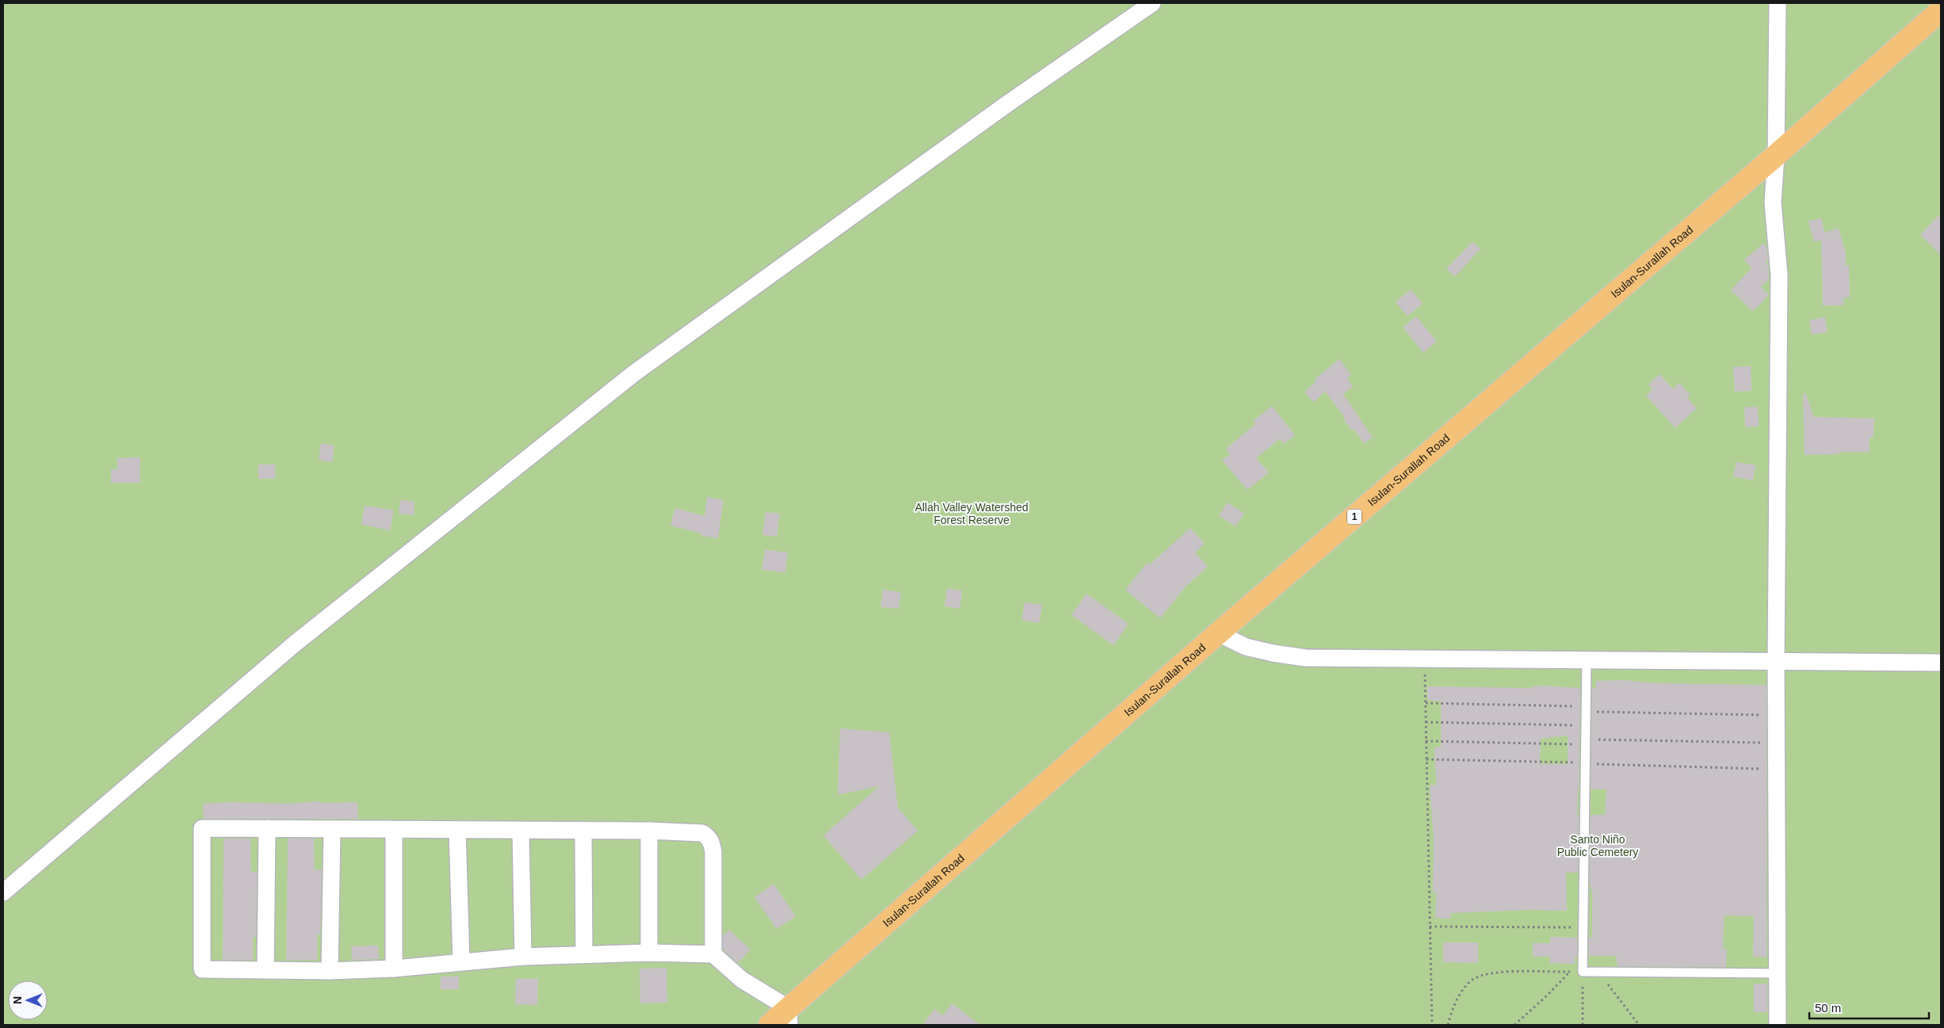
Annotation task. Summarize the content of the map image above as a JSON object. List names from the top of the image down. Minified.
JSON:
{"streets":{"highway":["Isulan-Surallah Road","1"]},"parks":["Allah Valley Watershed Forest Reserve","Santo Niño Public Cemetery"],"scale_bar":"50 m","north":"left"}
